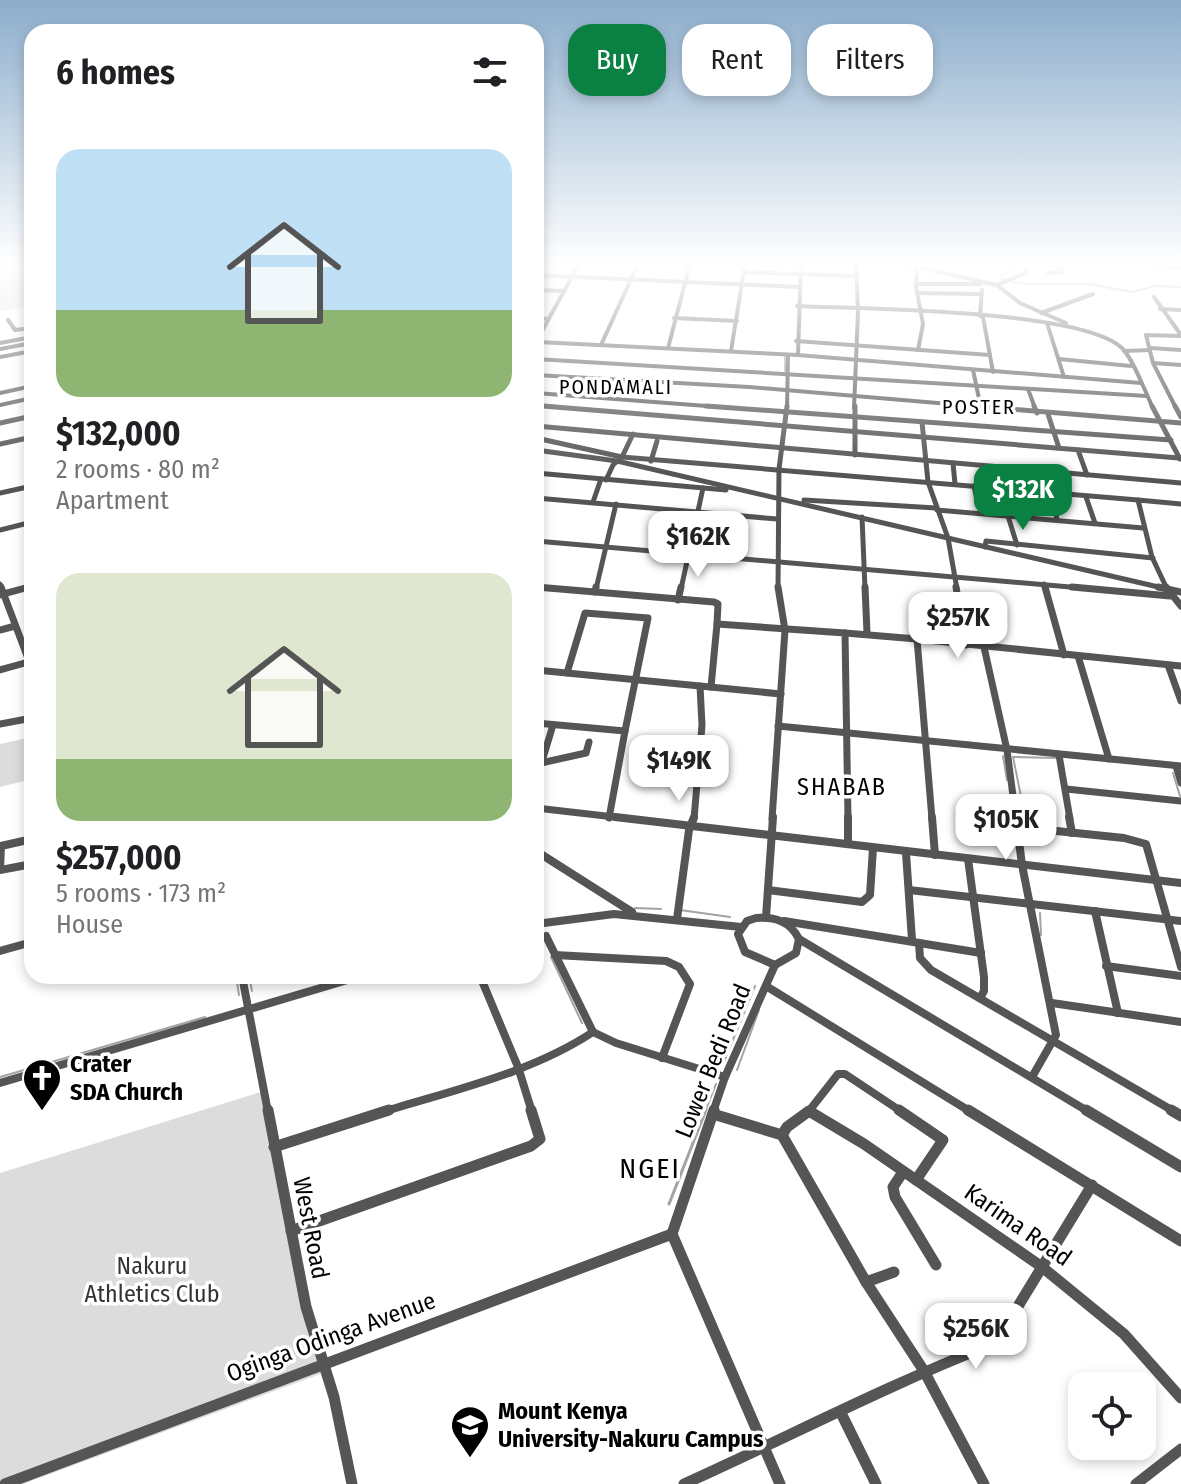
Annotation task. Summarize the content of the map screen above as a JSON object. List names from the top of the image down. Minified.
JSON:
{"streets":{"street":["Lower Bedi Road","Karima Road","West Road","Oginga Odinga Avenue"]},"crossings":[["Lower Bedi Road","Oginga Odinga Avenue"],["West Road","Oginga Odinga Avenue"]],"districts":["PONDAMALI","POSTER","SHABAB","NGEI"],"parks":["Nakuru Athletics Club"],"places":{"church":["Crater SDA Church"],"school or university":["Mount Kenya University-Nakuru Campus"]},"page":{"chip":["Buy","Rent","Filters"],"heading":"6 homes","list":[{"name":"$132,000","note":"2 rooms · 80 m² · Apartment"},{"name":"$257,000","note":"5 rooms · 173 m² · House"}],"price":["$132K","$162K","$257K","$149K","$105K","$256K"]}}
